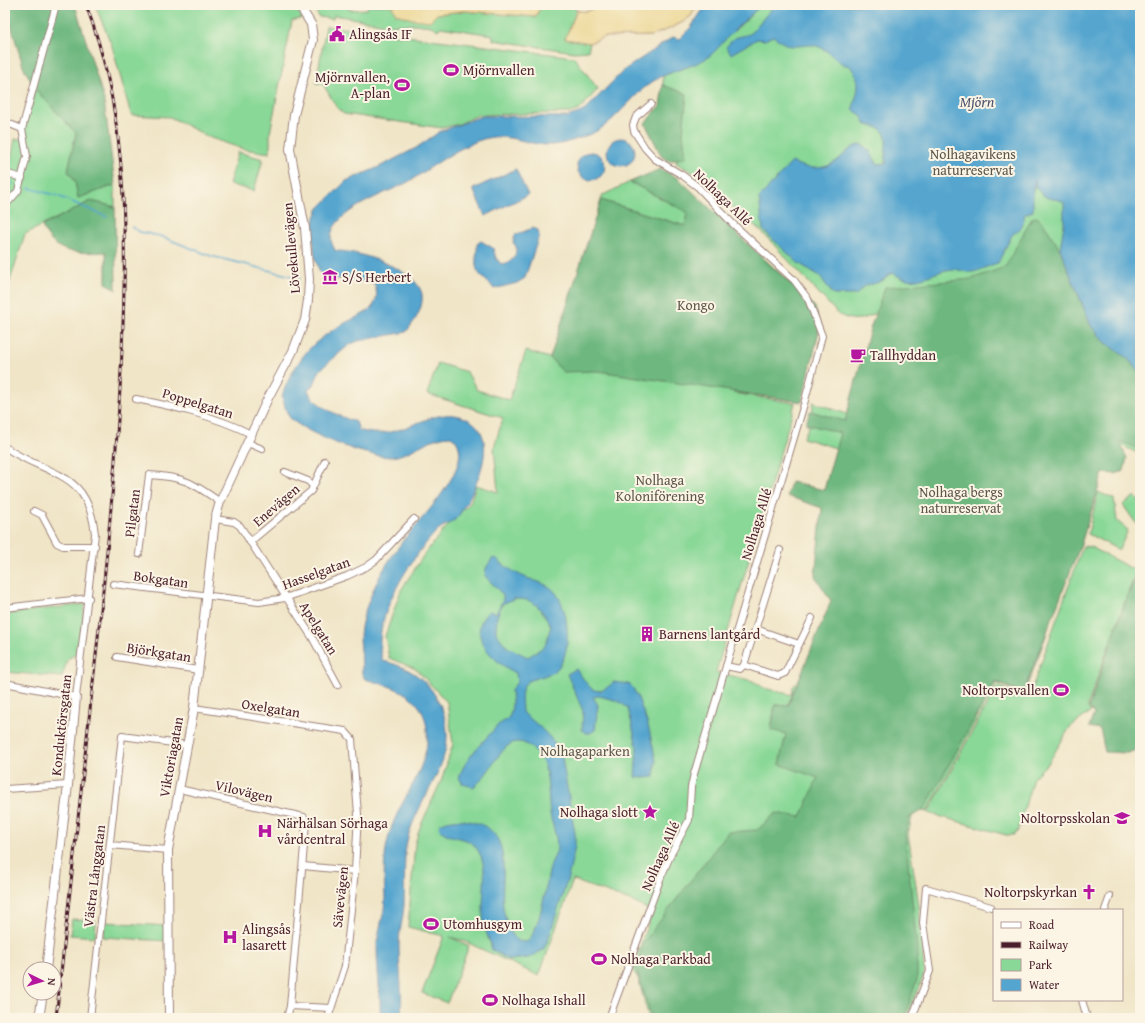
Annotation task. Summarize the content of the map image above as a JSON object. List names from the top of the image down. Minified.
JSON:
{"streets":{"street":["Nolhaga Allé","Lövekullevägen","Poppelgatan","Enevägen","Pilgatan","Hasselgatan","Bokgatan","Apelgatan","Björkgatan","Oxelgatan","Konduktörsgatan","Viktoriagatan","Vilovägen","Västra Långgatan","Sävevägen"]},"crossings":[["Lövekullevägen","Poppelgatan"],["Lövekullevägen","Pilgatan"],["Lövekullevägen","Viktoriagatan"],["Enevägen","Apelgatan"],["Pilgatan","Viktoriagatan"],["Hasselgatan","Bokgatan"],["Hasselgatan","Apelgatan"],["Hasselgatan","Viktoriagatan"],["Bokgatan","Viktoriagatan"],["Apelgatan","Viktoriagatan"],["Björkgatan","Viktoriagatan"],["Oxelgatan","Viktoriagatan"],["Oxelgatan","Sävevägen"],["Viktoriagatan","Vilovägen"],["Viktoriagatan","Västra Långgatan"]],"water":["Mjörn"],"parks":["Nolhagavikens naturreservat","Kongo","Nolhaga Koloniförening","Nolhaga bergs naturreservat","Nolhagaparken"],"places":{"public building":["Alingsås IF"],"sports":["Mjörnvallen","Mjörnvallen, A-plan","Noltorpsvallen","Utomhusgym","Nolhaga Parkbad","Nolhaga Ishall"],"museum":["S/S Herbert"],"cafe":["Tallhyddan"],"building":["Barnens lantgård"],"place":["Nolhaga slott"],"school or university":["Noltorpsskolan"],"hospital":["Närhälsan Sörhaga vårdcentral","Alingsås lasarett"],"church":["Noltorpskyrkan"]},"legend":["Road","Railway","Park","Water"],"north":"right"}
